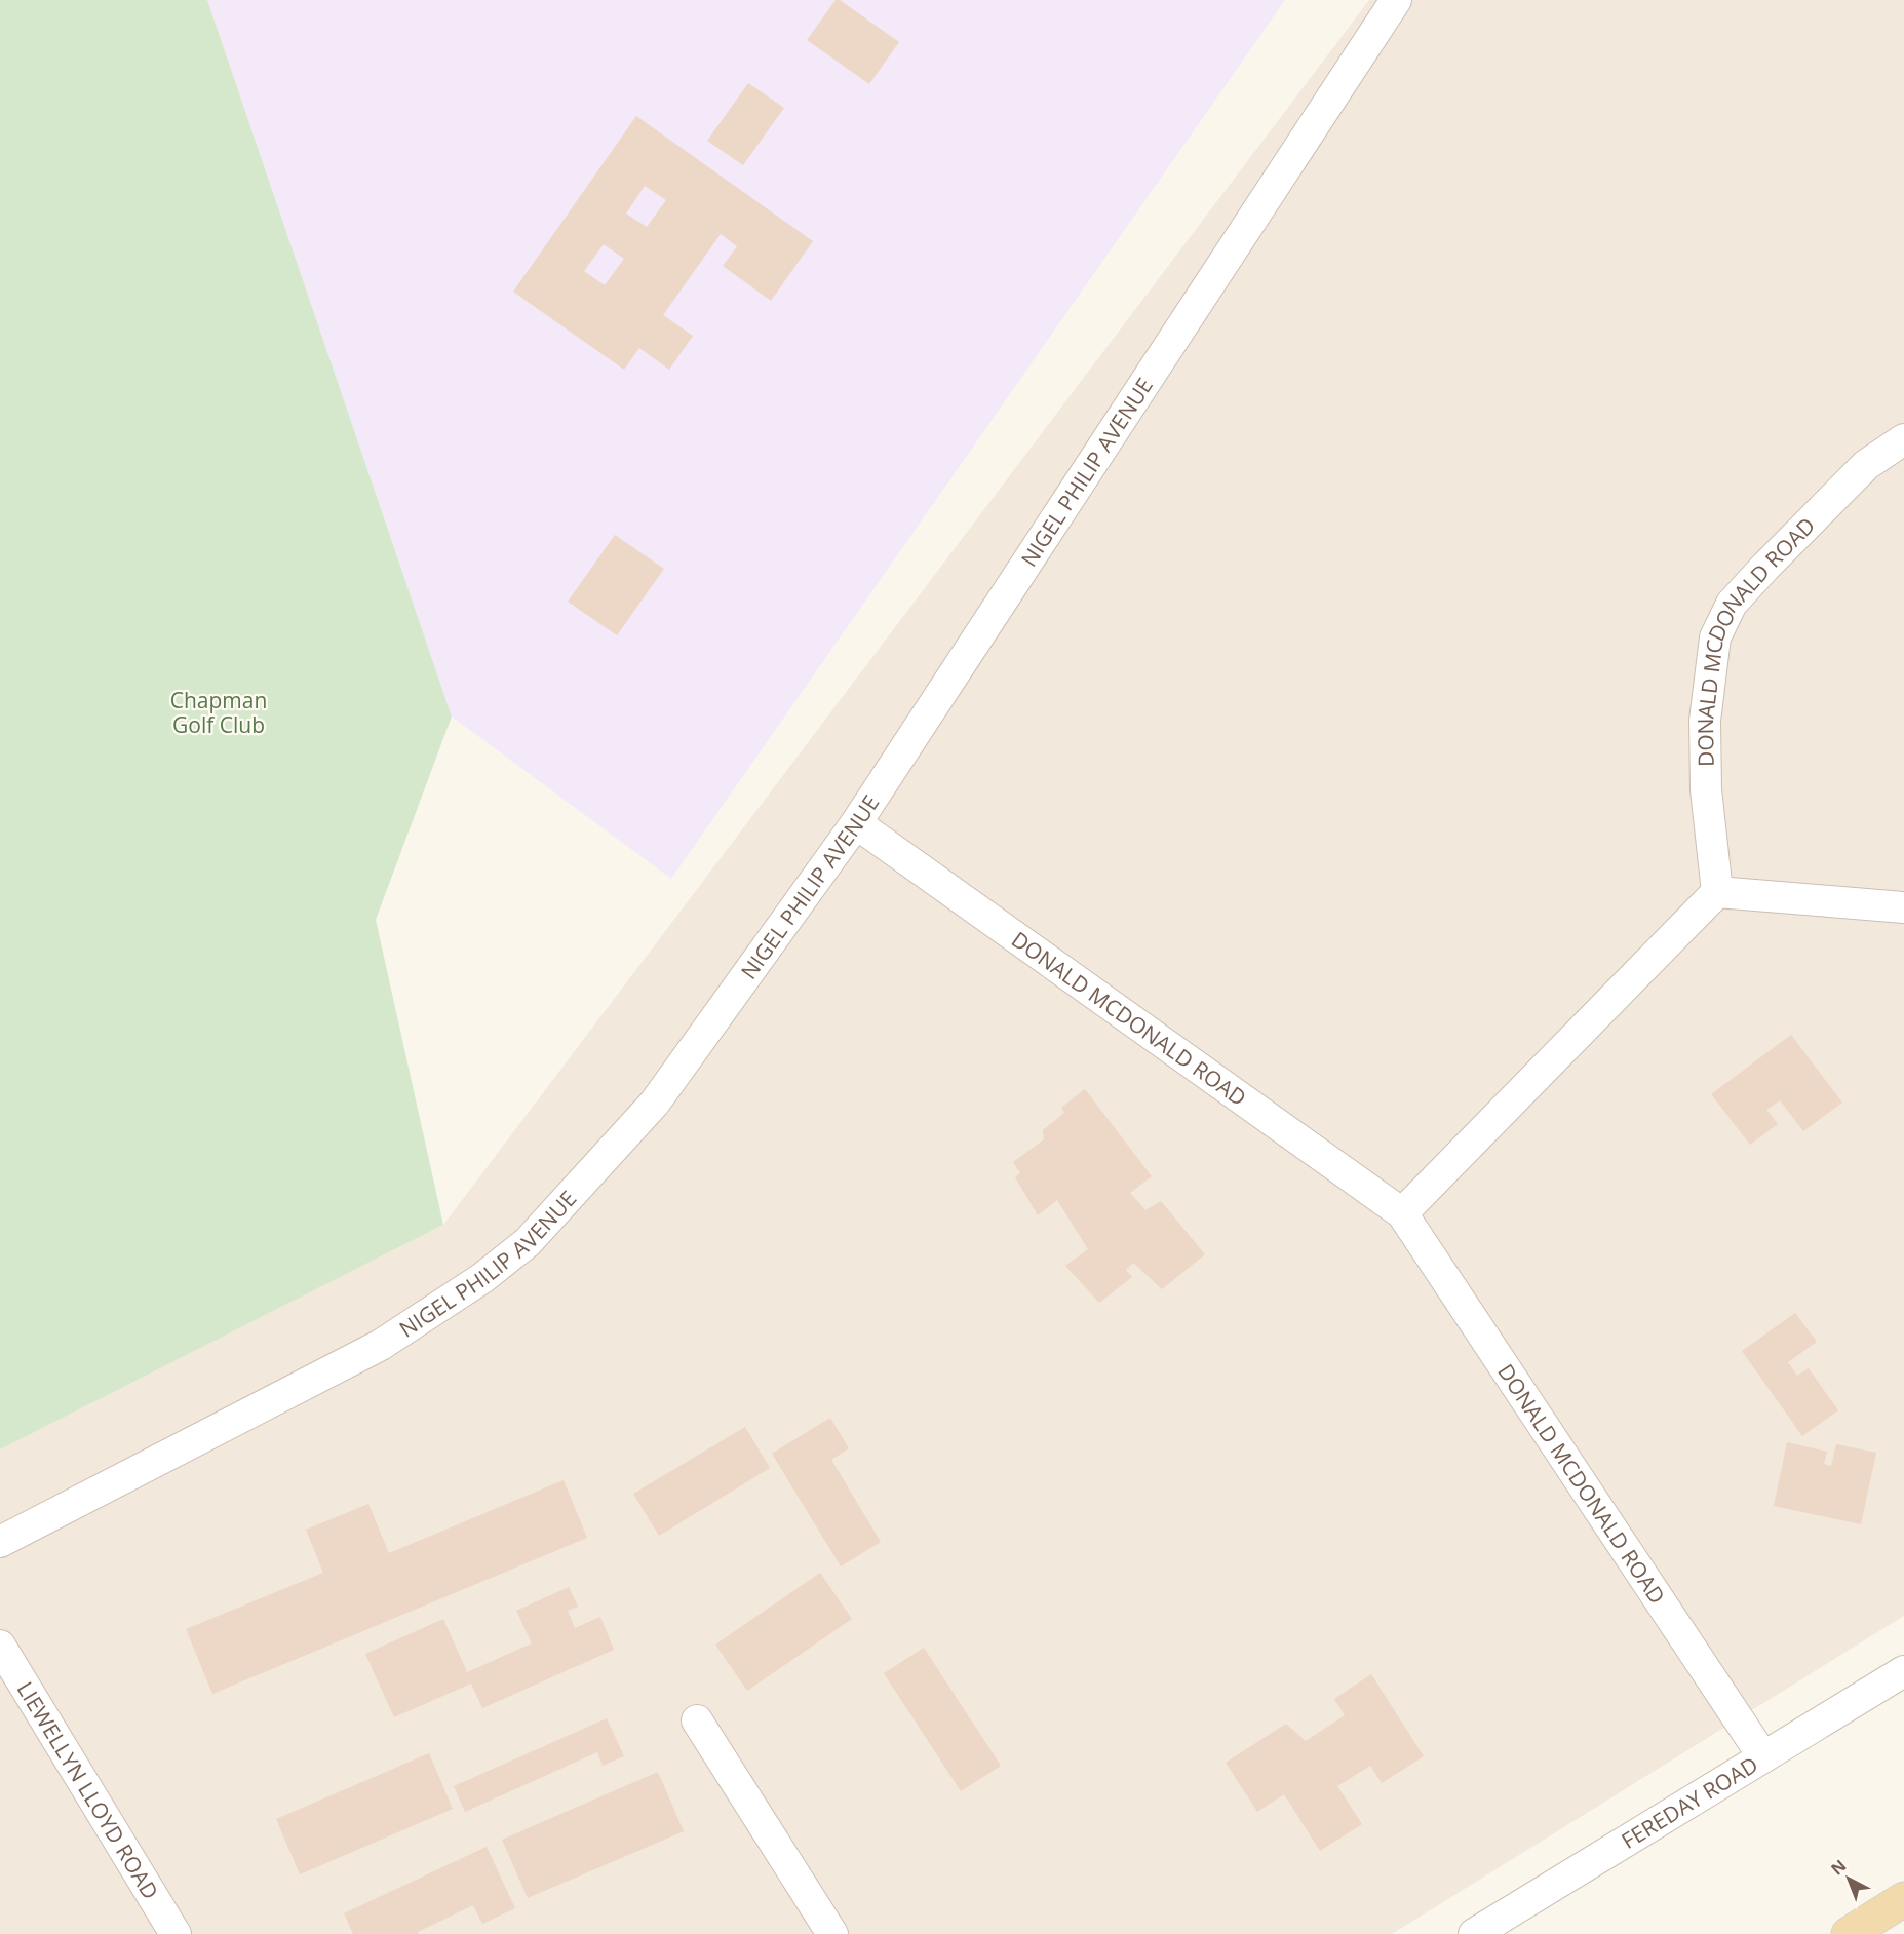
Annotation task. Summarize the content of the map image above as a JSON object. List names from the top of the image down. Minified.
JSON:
{"streets":{"street":["NIGEL PHILIP AVENUE","DONALD MCDONALD ROAD","LIEWELLYN LLOYD ROAD","FEREDAY ROAD"]},"crossings":[["NIGEL PHILIP AVENUE","DONALD MCDONALD ROAD"],["DONALD MCDONALD ROAD","FEREDAY ROAD"]],"parks":["Chapman Golf Club"],"north":"top left"}
